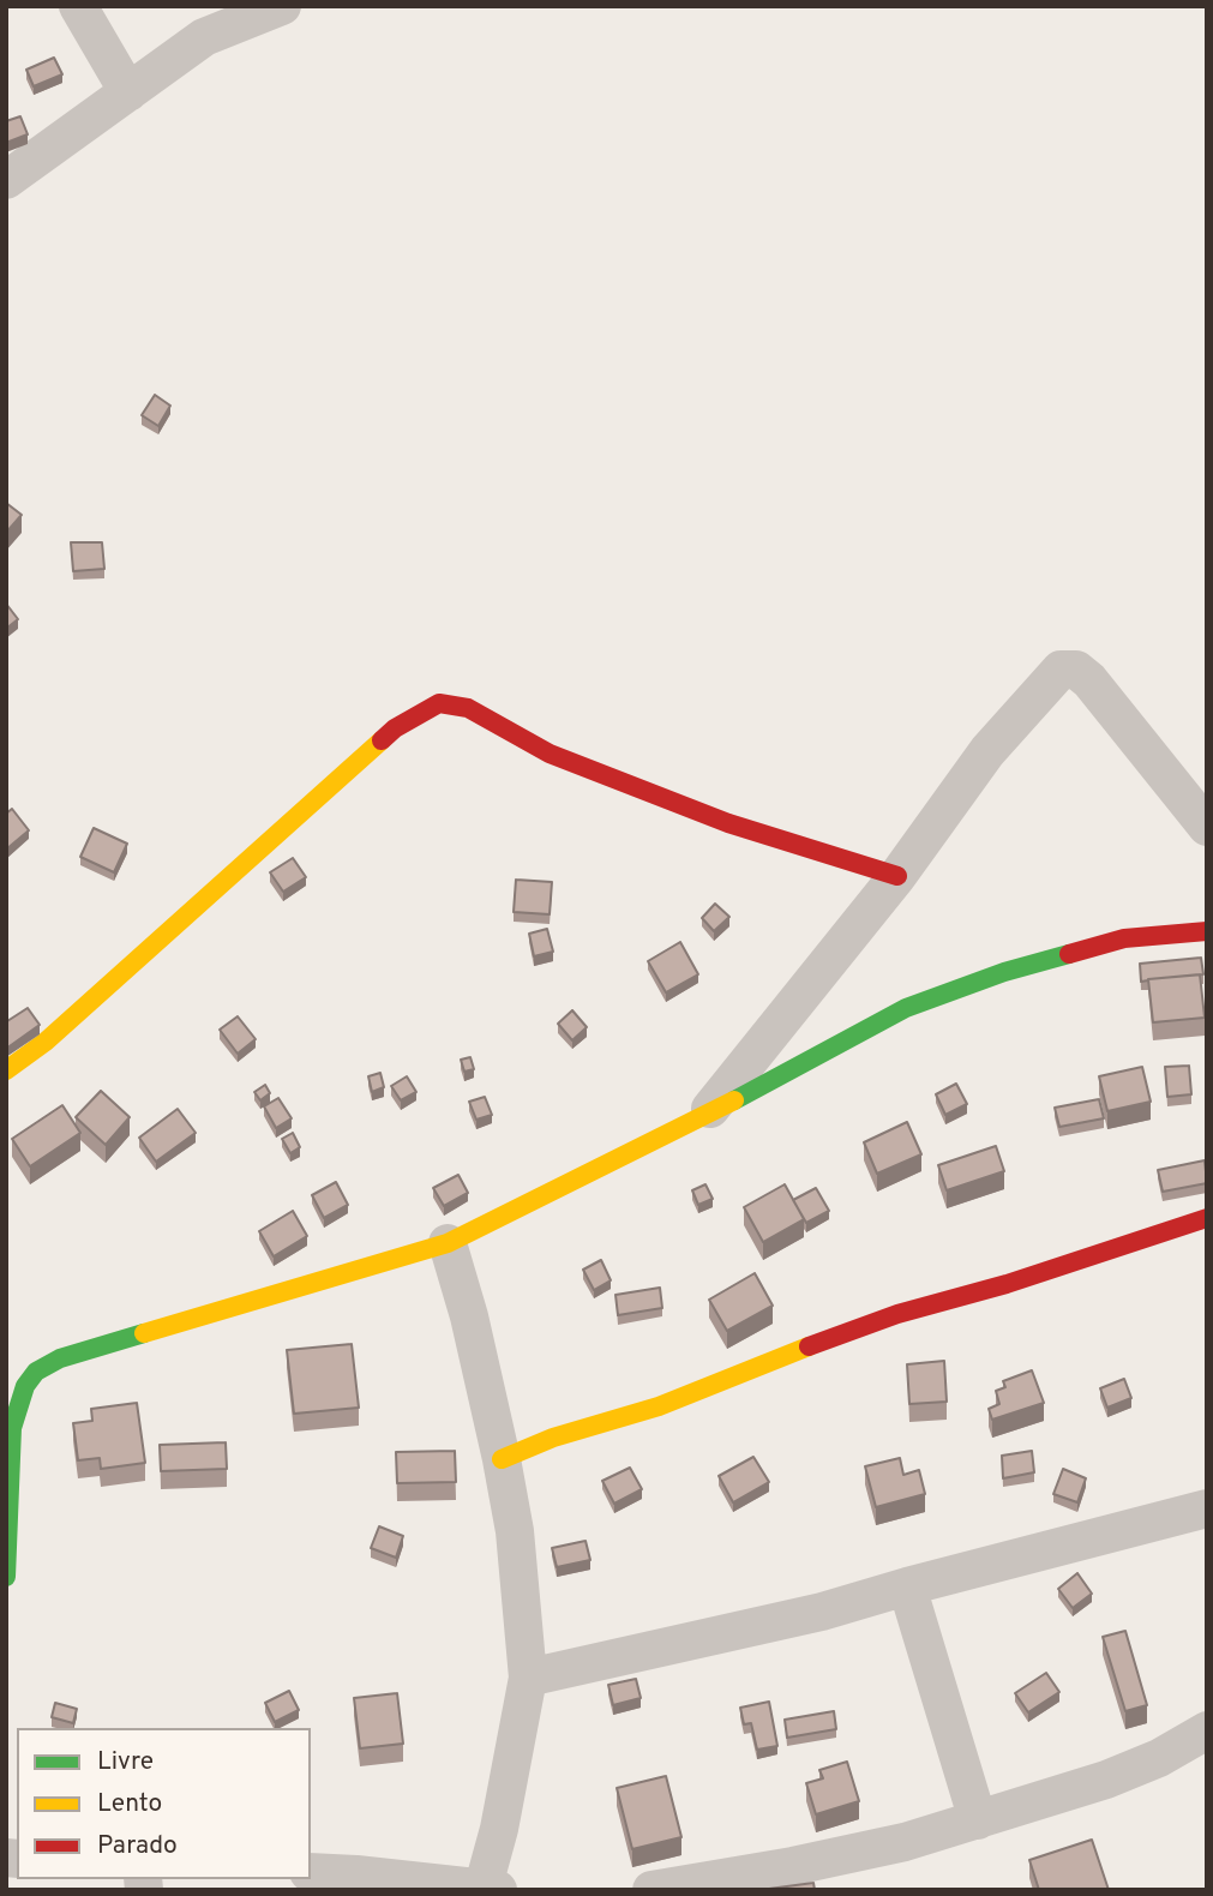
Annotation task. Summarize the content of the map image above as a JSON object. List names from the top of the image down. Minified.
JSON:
{"legend":["Livre","Lento","Parado"]}
